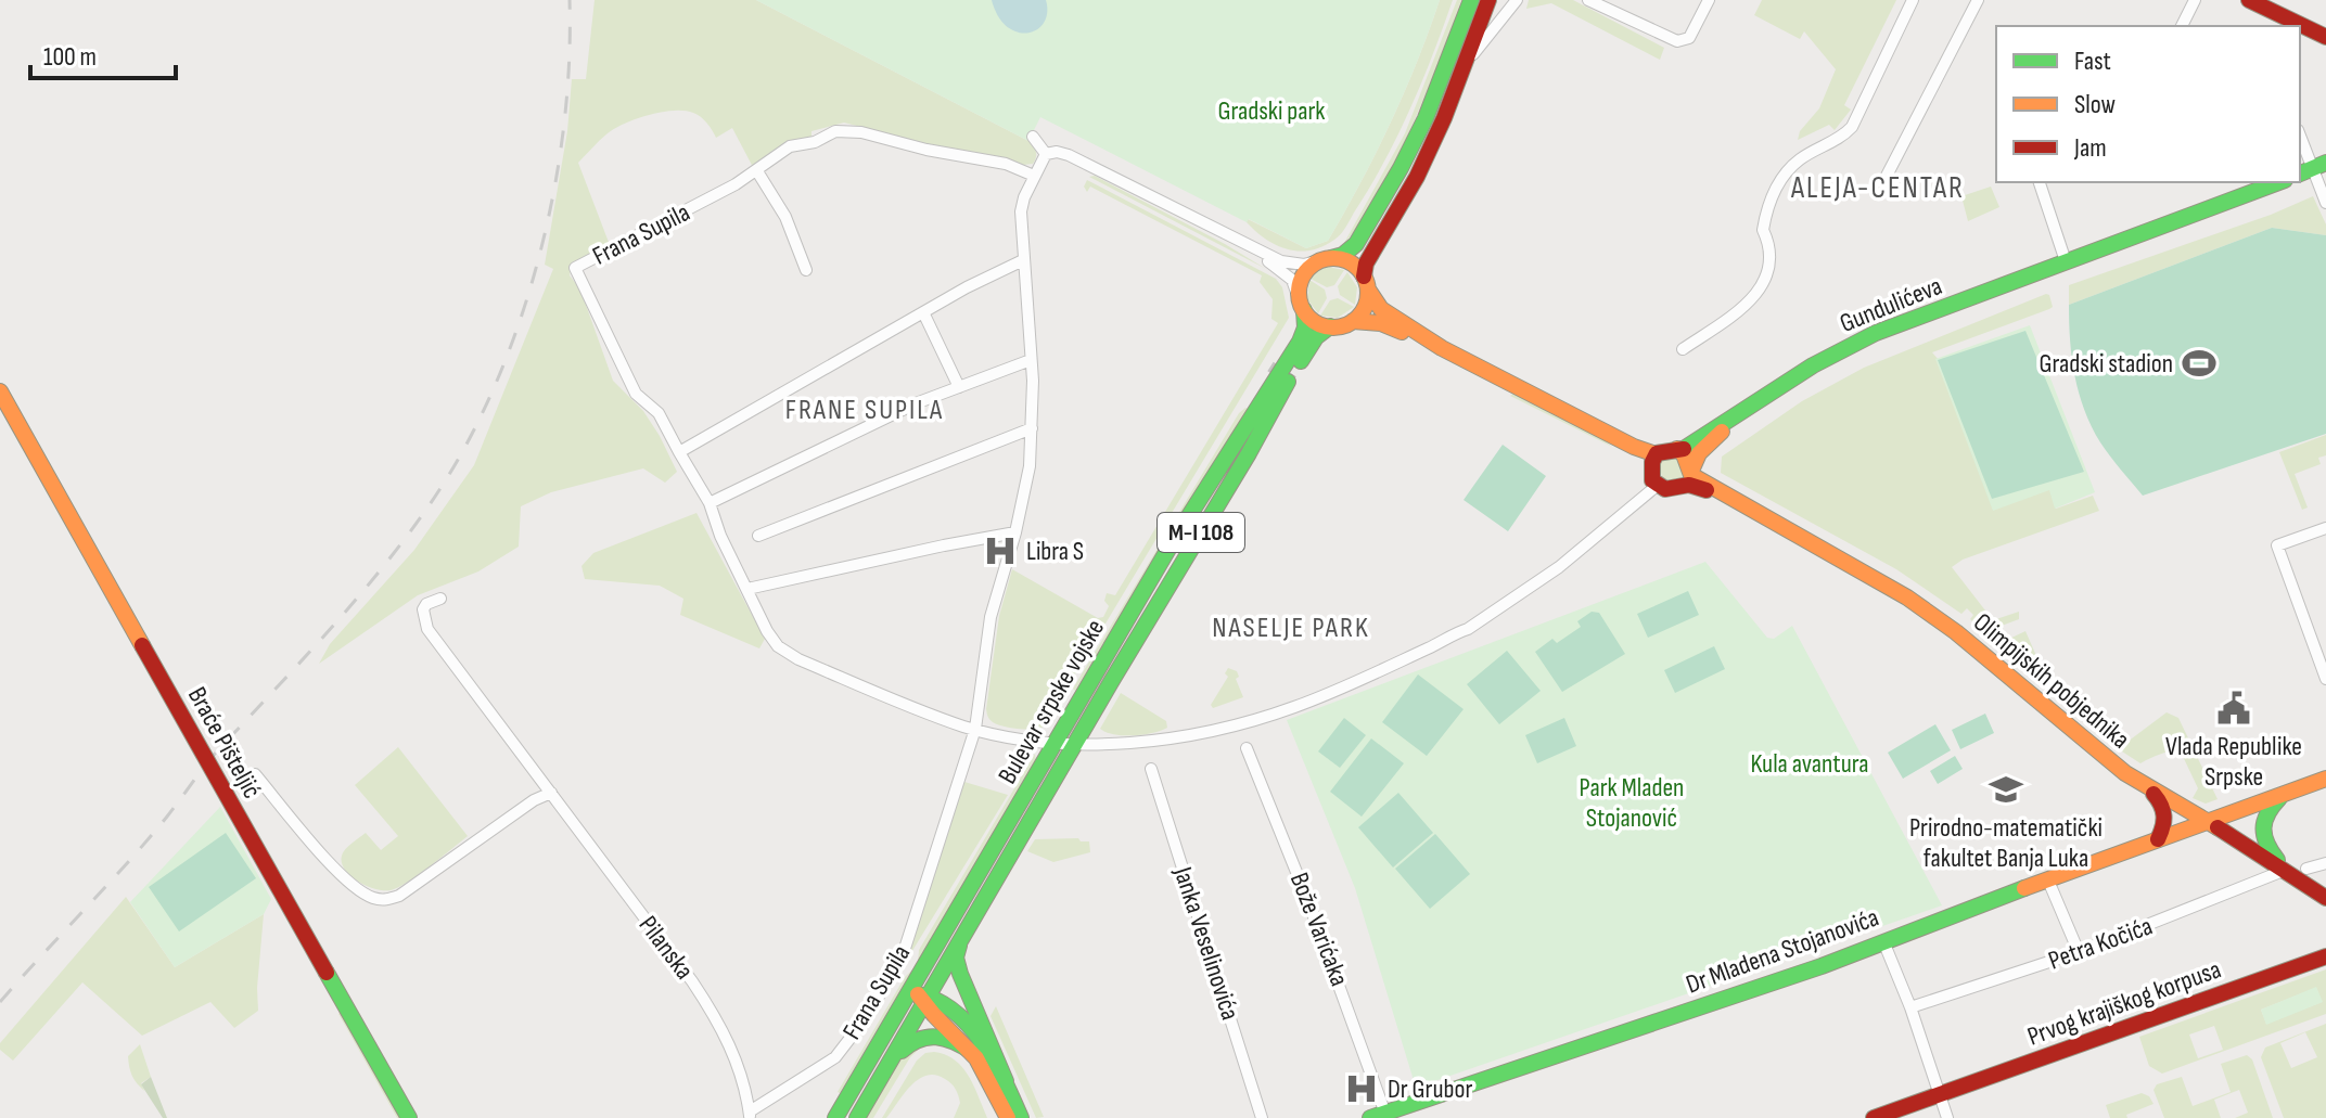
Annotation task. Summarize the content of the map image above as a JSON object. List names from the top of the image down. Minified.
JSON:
{"streets":{"main road":["Gundulićeva","M-I 108","Olimpijskih pobjednika","Bulevar srpske vojske","Braće Pišteljić","Dr Mladena Stojanovića","Prvog krajiškog korpusa"],"street":["Frana Supila","Bože Varićaka","Janka Veselinovića","Petra Kočića","Pilanska"]},"crossings":[["Frana Supila","Gundulićeva"],["Frana Supila","Olimpijskih pobjednika"],["Frana Supila","Bulevar srpske vojske"],["Frana Supila","Pilanska"],["Gundulićeva","Olimpijskih pobjednika"],["Olimpijskih pobjednika","Bulevar srpske vojske"],["Olimpijskih pobjednika","Petra Kočića"],["Olimpijskih pobjednika","Dr Mladena Stojanovića"],["Bože Varićaka","Dr Mladena Stojanovića"]],"districts":["ALEJA-CENTAR","FRANE SUPILA","NASELJE PARK"],"parks":["Gradski park","Kula avantura","Park Mladen Stojanović"],"places":{"sports":["Gradski stadion"],"hospital":["Libra S","Dr Grubor"],"public building":["Vlada Republike Srpske"],"school or university":["Prirodno-matematički fakultet Banja Luka"]},"legend":["Fast","Slow","Jam"],"scale_bar":"100 m"}
